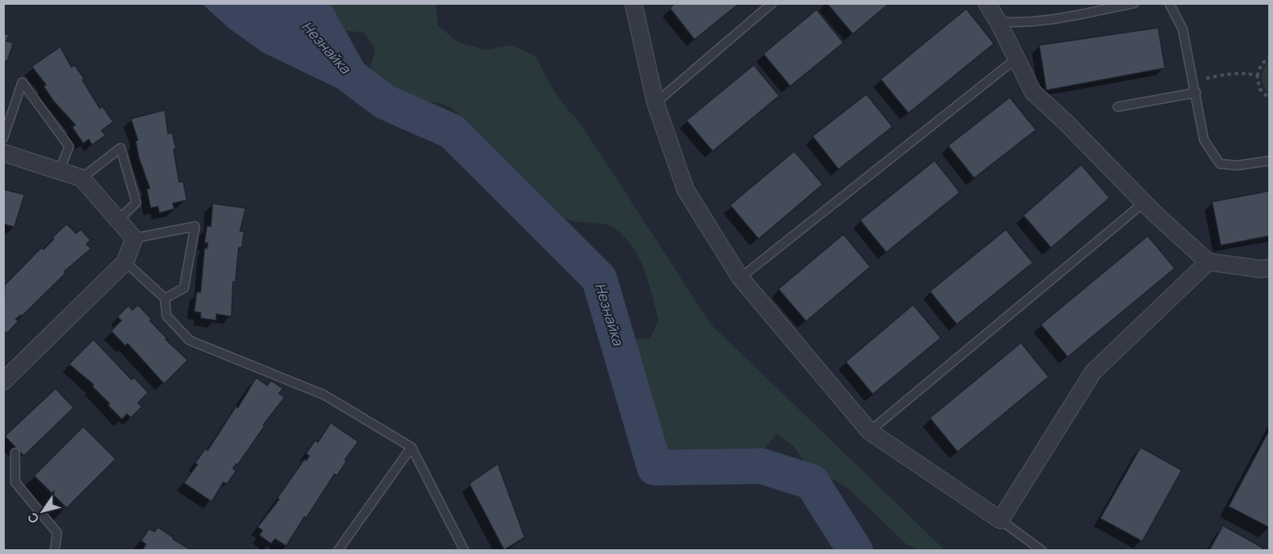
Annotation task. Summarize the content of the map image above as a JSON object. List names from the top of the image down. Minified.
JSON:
{"water":["Незнайка"],"north":"bottom left"}
